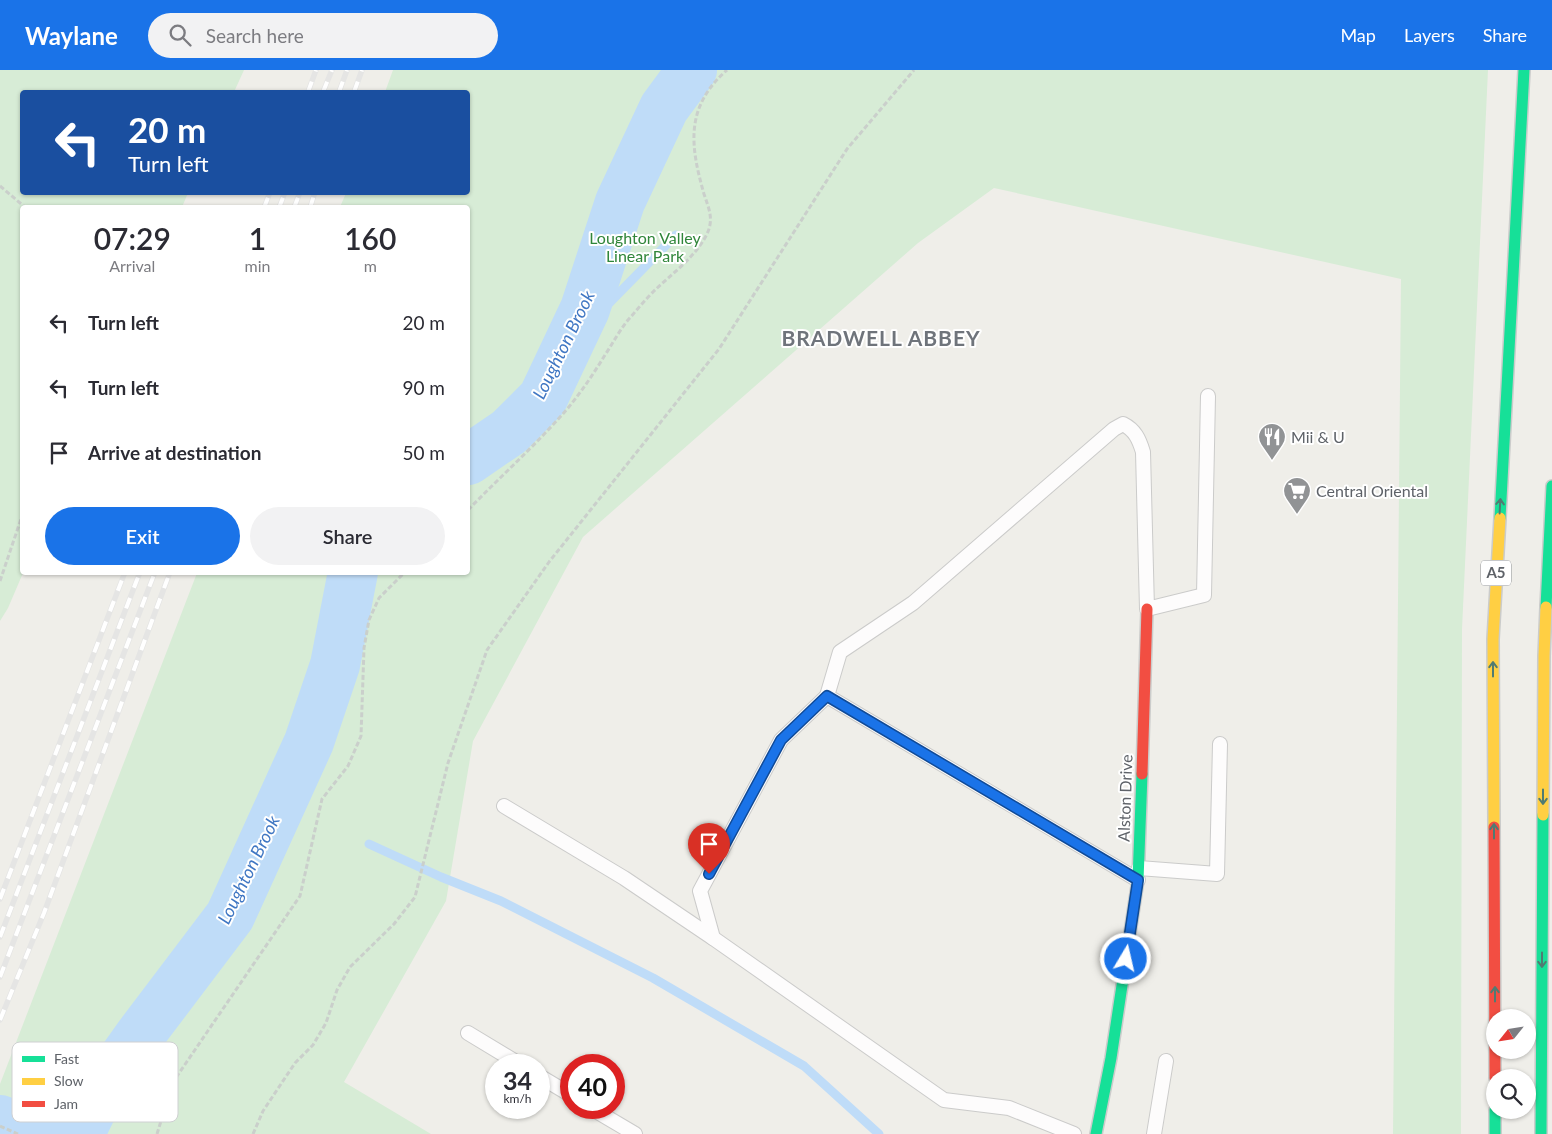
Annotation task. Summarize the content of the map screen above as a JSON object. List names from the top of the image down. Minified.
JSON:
{"streets":{"main road":["A5","Alston Drive"]},"districts":["BRADWELL ABBEY"],"water":["Loughton Brook"],"parks":["Loughton Valley Linear Park"],"places":{"restaurant":["Mii & U"],"supermarket":["Central Oriental"]},"legend":["Fast","Slow","Jam"],"north":"bottom left","page":{"header":"Waylane","search":"Search here","nav":["Map","Layers","Share"],"turn":["20 m","Turn left"],"eta":["07:29","Arrival","1","min","160","m"],"list":[{"name":"Turn left","value":"20 m"},{"name":"Turn left","value":"90 m"},{"name":"Arrive at destination","value":"50 m"}],"buttons":["Exit","Share"],"speed":"34 km/h","limit":"40"}}
